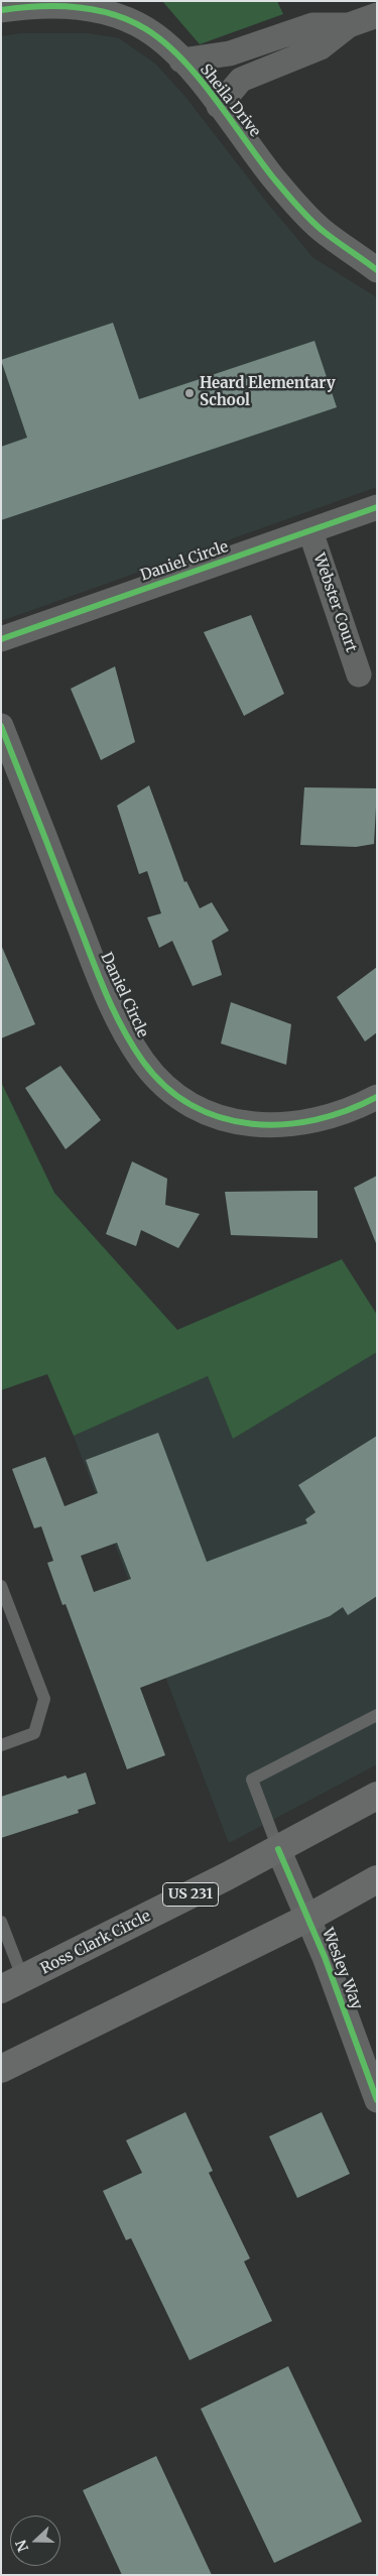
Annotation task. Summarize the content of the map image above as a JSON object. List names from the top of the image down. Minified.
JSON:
{"streets":{"highway":["US 231","Ross Clark Circle"],"street":["Sheila Drive","Daniel Circle","Webster Court","Wesley Way"]},"crossings":[["Daniel Circle","Webster Court"],["Ross Clark Circle","Wesley Way"]],"places":["Heard Elementary School"],"north":"left"}
